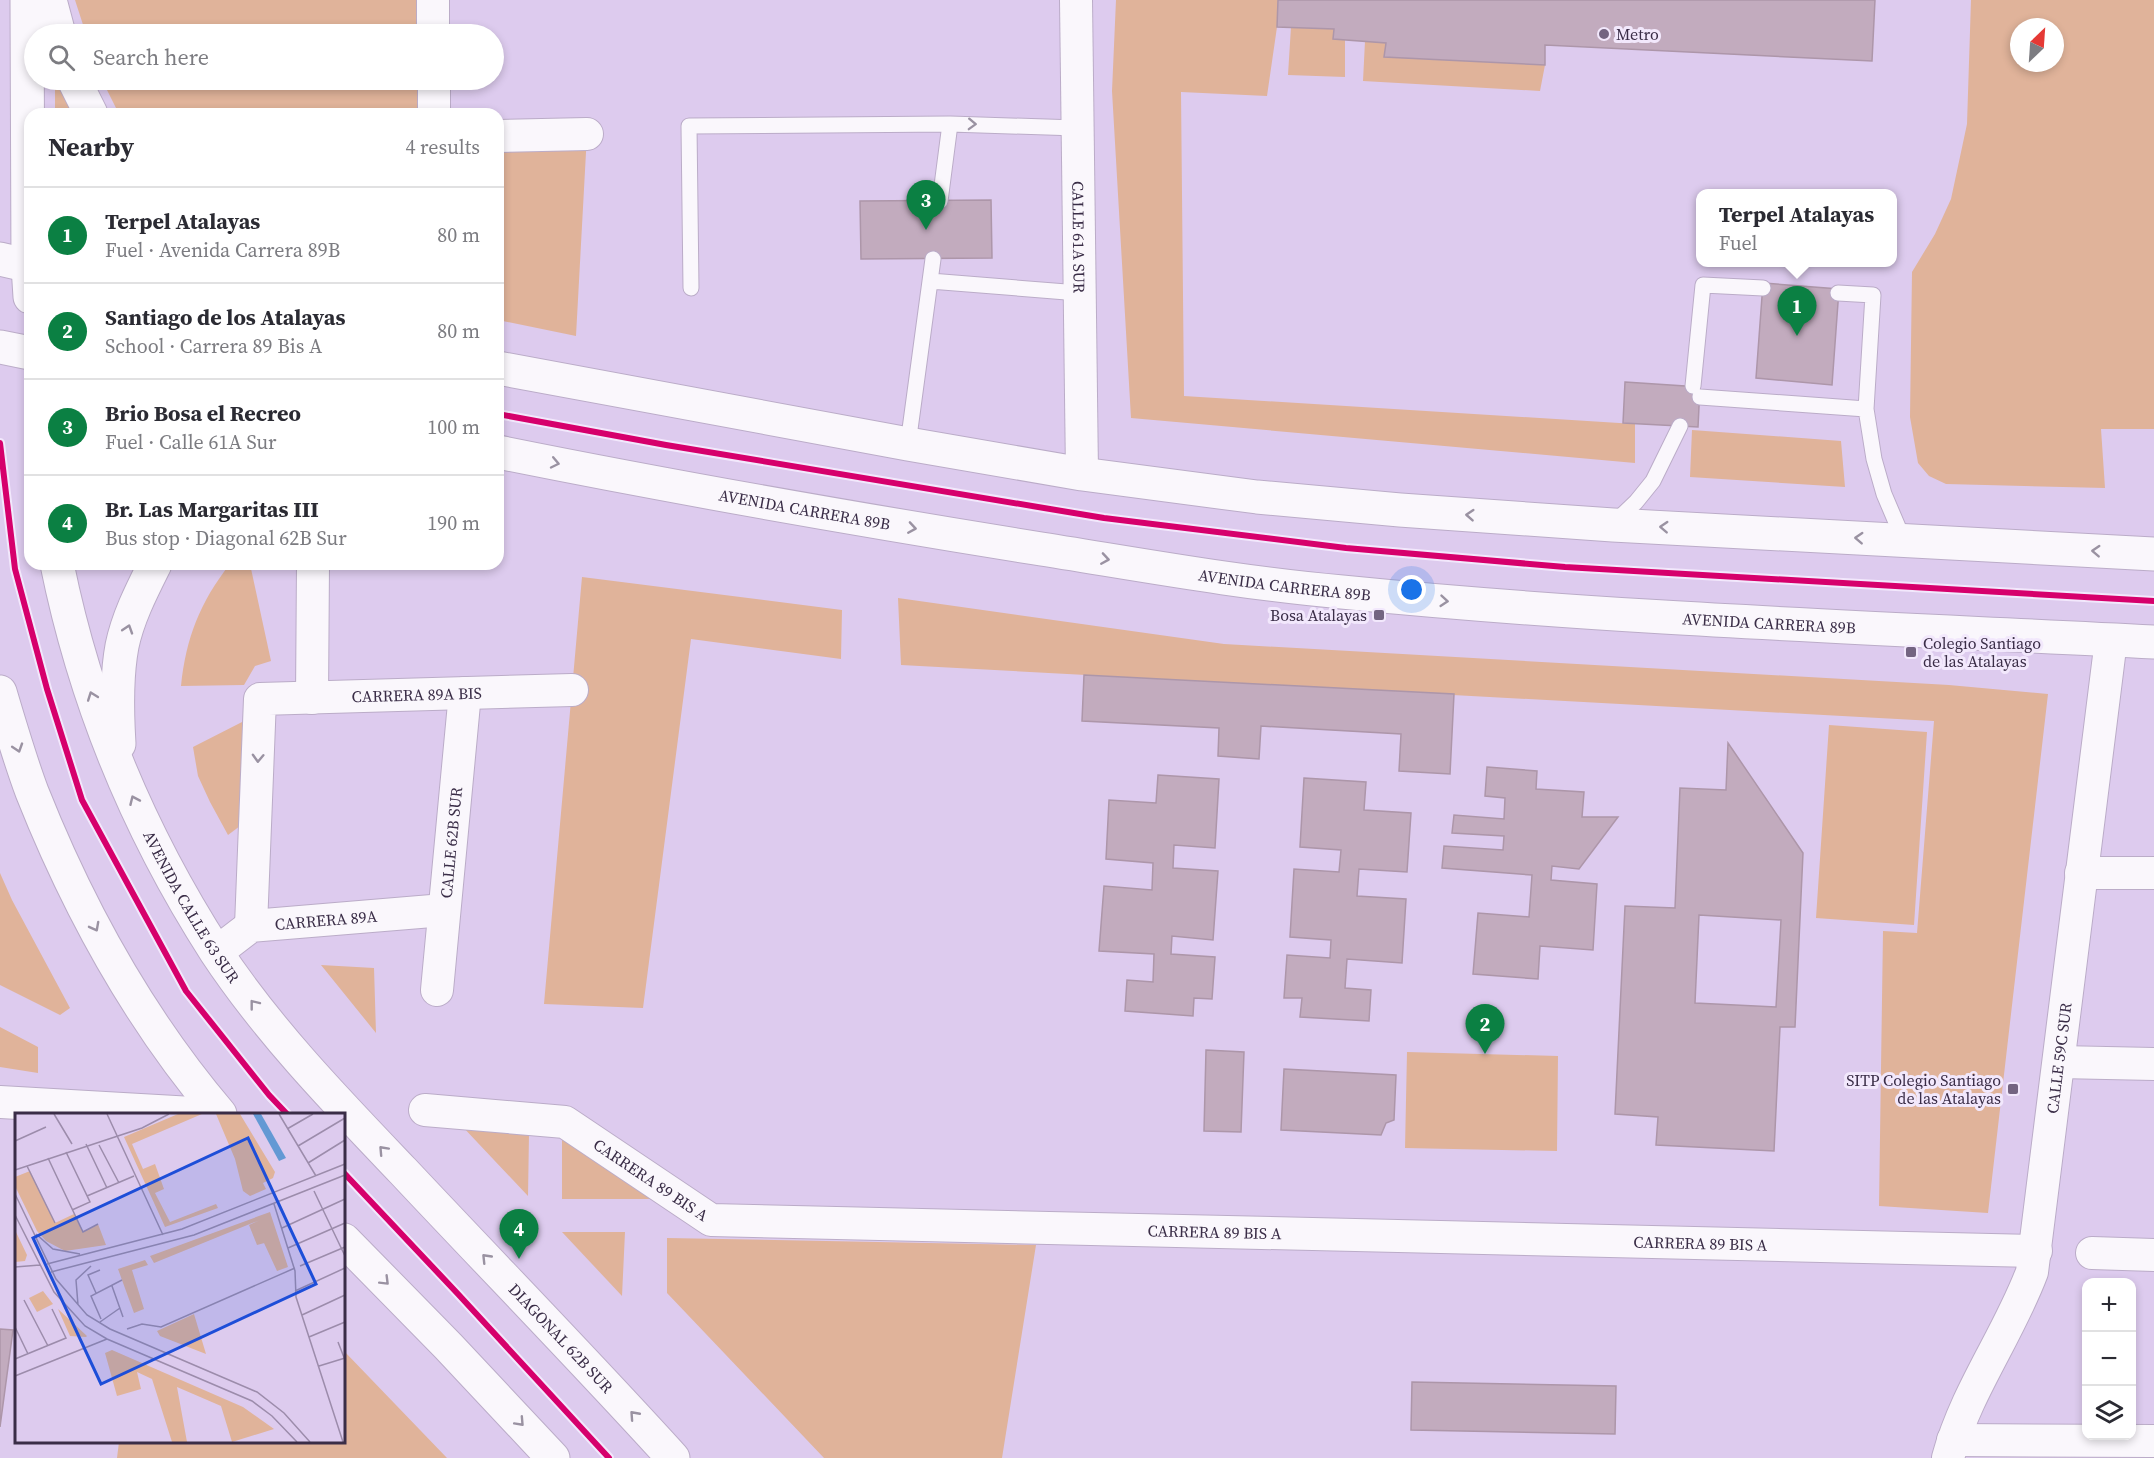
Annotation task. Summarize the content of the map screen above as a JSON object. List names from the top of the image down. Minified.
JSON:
{"streets":{"main road":["AVENIDA CARRERA 89B","AVENIDA CALLE 63 SUR","DIAGONAL 62B SUR"],"street":["CALLE 61A SUR","CARRERA 89A BIS","CALLE 62B SUR","CARRERA 89A","CALLE 59C SUR","CARRERA 89 BIS A"]},"crossings":[["AVENIDA CARRERA 89B","CALLE 59C SUR"],["CARRERA 89A BIS","CALLE 62B SUR"],["CARRERA 89A BIS","CARRERA 89A"],["CALLE 62B SUR","CARRERA 89A"],["AVENIDA CALLE 63 SUR","CARRERA 89A"],["AVENIDA CALLE 63 SUR","DIAGONAL 62B SUR"],["CALLE 59C SUR","CARRERA 89 BIS A"]],"one_way":["CARRERA 89A BIS"],"places":{"other":["Metro"],"transit":["Bosa Atalayas","Colegio Santiago de las Atalayas","SITP Colegio Santiago de las Atalayas"]},"north":"top right","page":{"search":"Search here","heading":["Nearby","4 results"],"pins":["3","1","2","4"],"list":[{"mark":"1","name":"Terpel Atalayas","note":"Fuel · Avenida Carrera 89B","value":"80 m"},{"mark":"2","name":"Santiago de los Atalayas","note":"School · Carrera 89 Bis A","value":"80 m"},{"mark":"3","name":"Brio Bosa el Recreo","note":"Fuel · Calle 61A Sur","value":"100 m"},{"mark":"4","name":"Br. Las Margaritas III","note":"Bus stop · Diagonal 62B Sur","value":"190 m"}],"popup":["Terpel Atalayas","Fuel"],"map_buttons":["+","−"]}}
